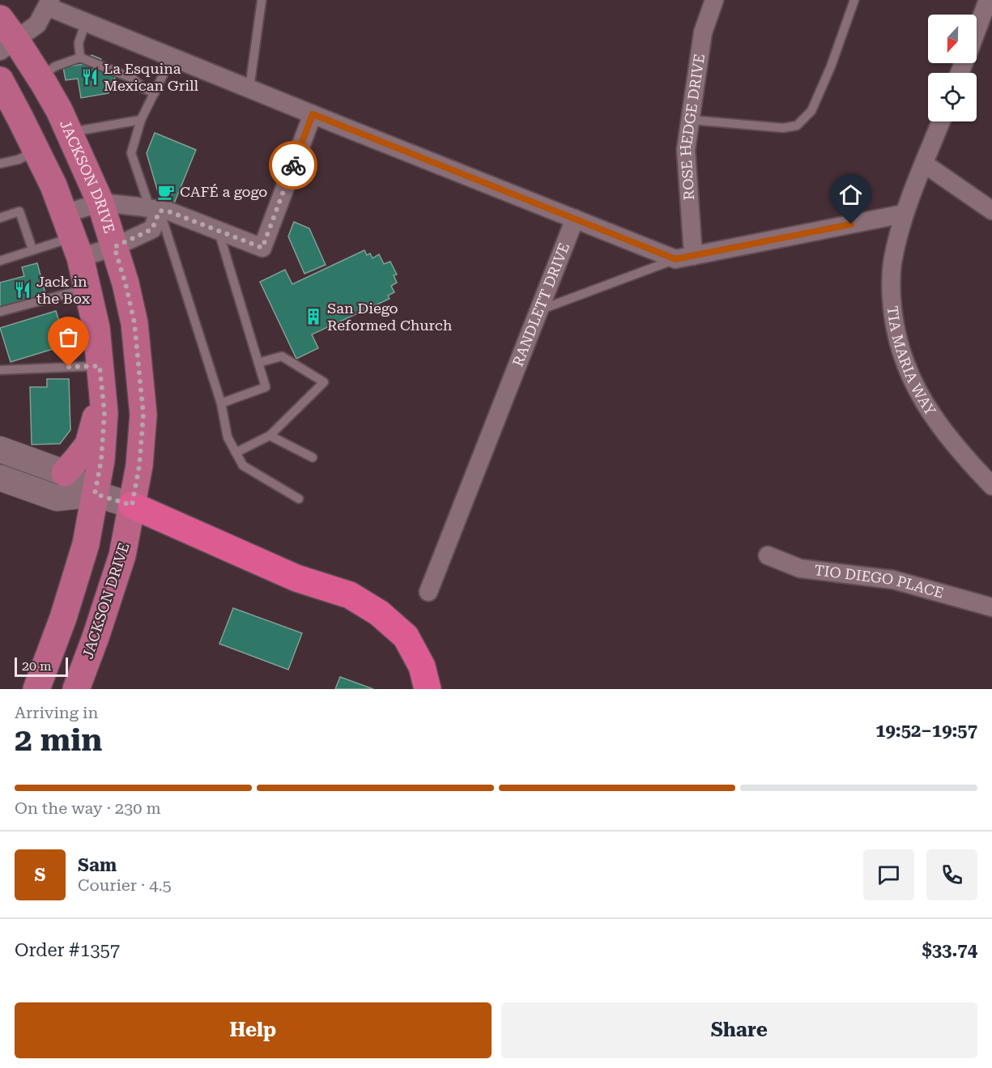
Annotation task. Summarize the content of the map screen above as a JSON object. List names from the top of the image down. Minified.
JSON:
{"streets":{"main road":["JACKSON DRIVE"],"street":["ROSE HEDGE DRIVE","RANDLETT DRIVE","TIA MARIA WAY","TIO DIEGO PLACE"]},"places":{"restaurant":["La Esquina Mexican Grill","Jack in the Box"],"cafe":["CAFÉ a gogo"],"building":["San Diego Reformed Church"]},"scale_bar":"20 m","north":"bottom","page":{"scale":"20 m","heading":["2 min","Arriving in","19:52–19:57"],"panel":["Sam","Courier · 4.5","Order #1357","$33.74"],"bar":"On the way · 230 m","round":"S","buttons":["Help","Share"]}}
